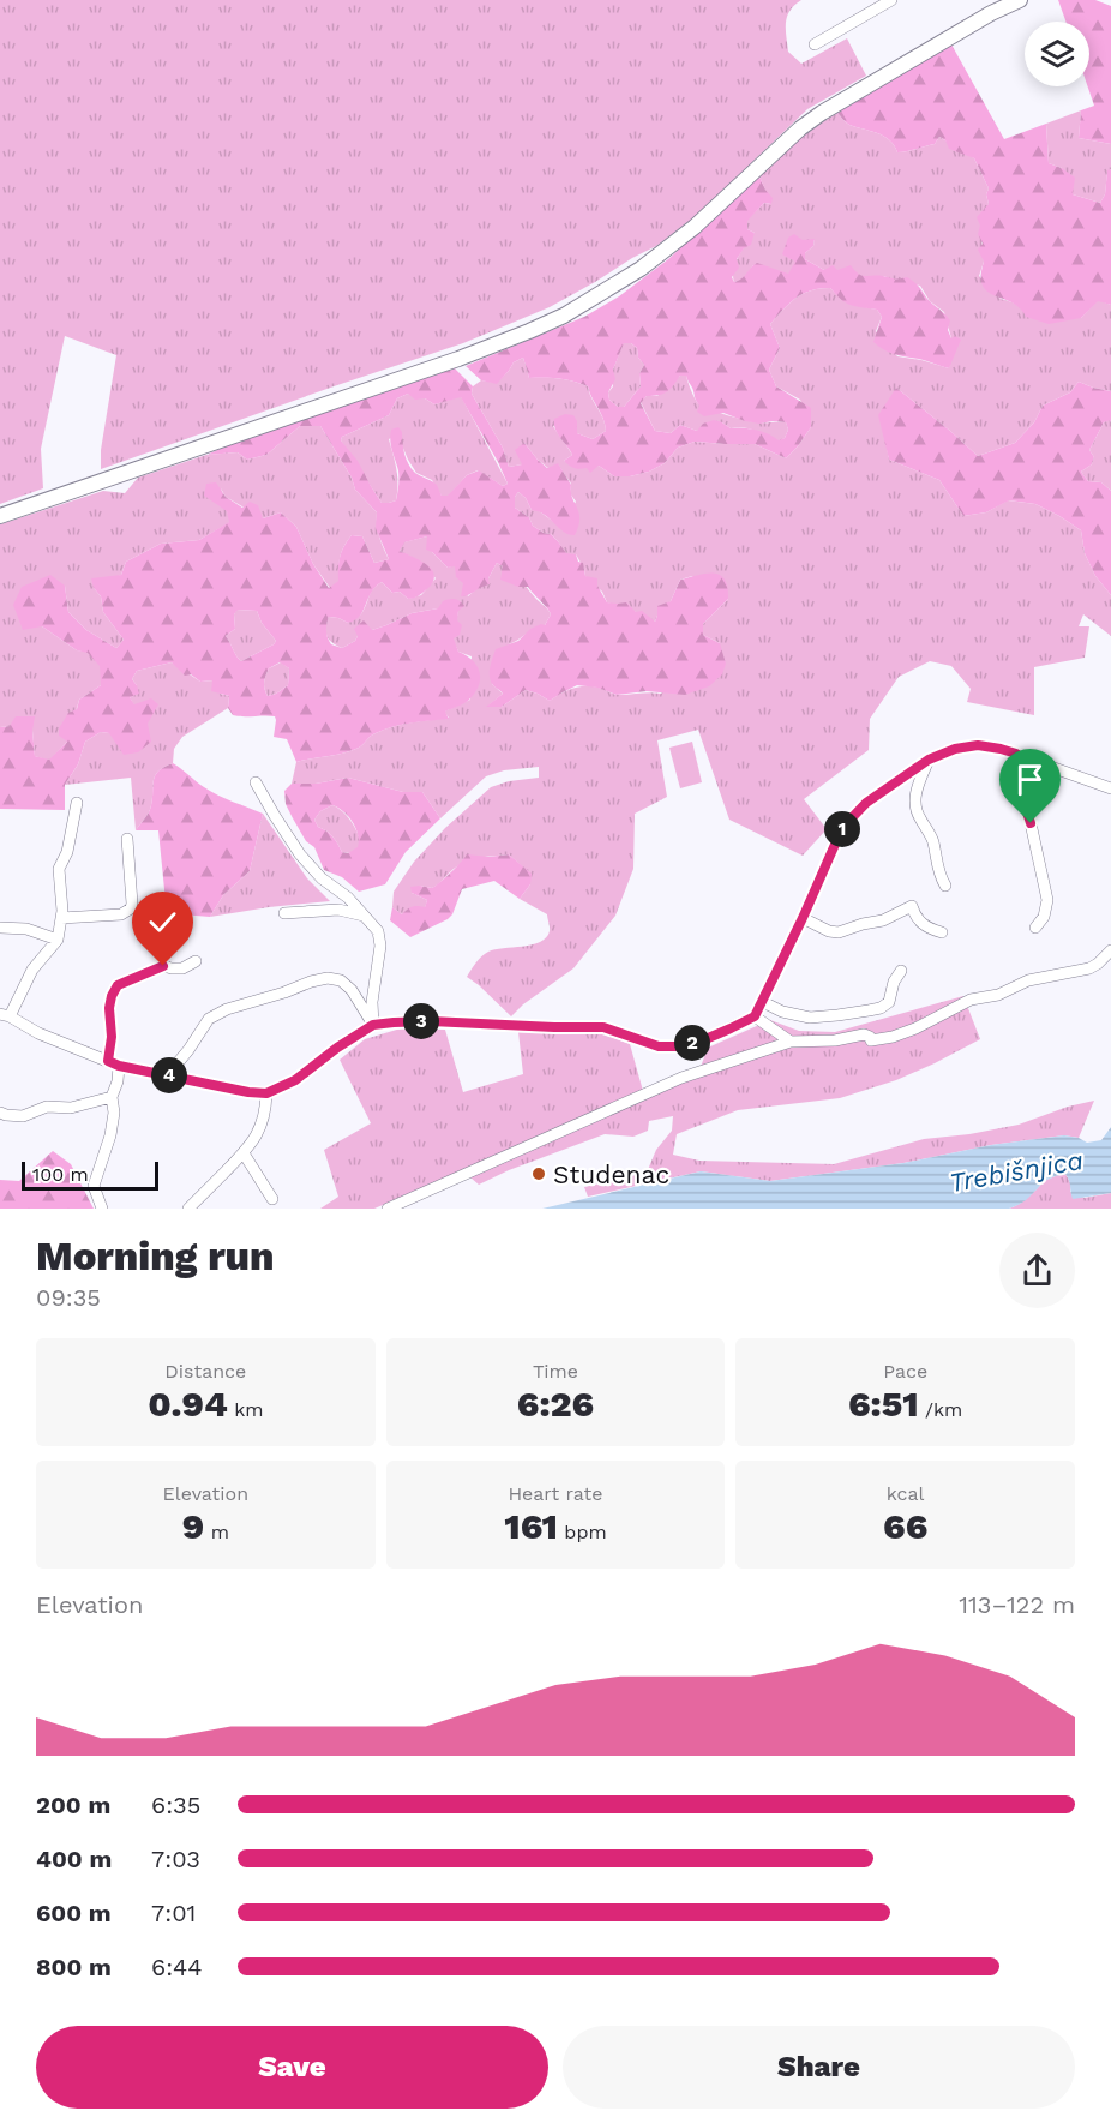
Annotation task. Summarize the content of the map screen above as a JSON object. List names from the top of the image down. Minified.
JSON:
{"water":["Trebišnjica"],"places":["Studenac"],"scale_bar":"100 m","page":{"pins":["1","3","2","4"],"scale":"100 m","heading":["Morning run","09:35"],"stats":[["Distance","0.94 km"],["Time","6:26"],["Pace","6:51 /km"],["Elevation","9 m"],["Heart rate","161 bpm"],["kcal","66"]],"chart":["Elevation","113–122 m"],"list":[{"name":"200 m","note":"6:35"},{"name":"400 m","note":"7:03"},{"name":"600 m","note":"7:01"},{"name":"800 m","note":"6:44"}],"buttons":["Save","Share"]}}
